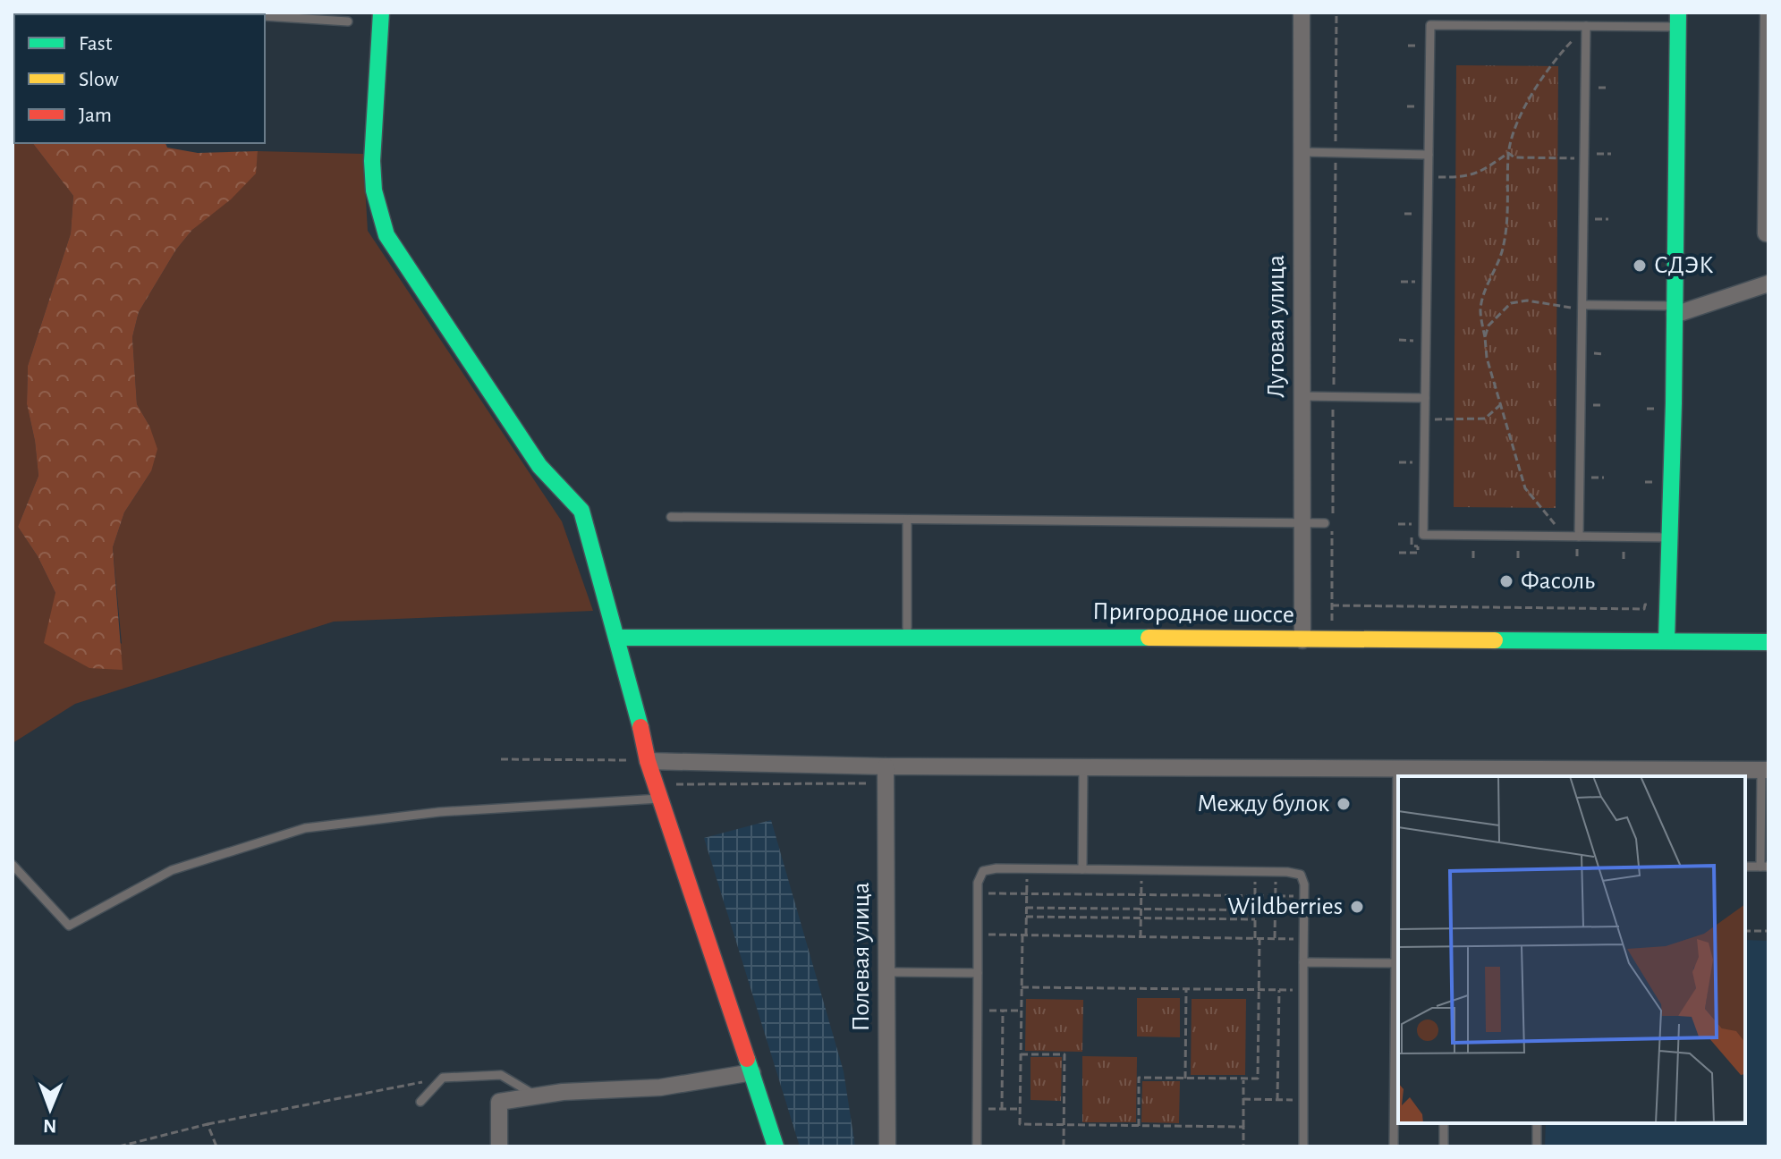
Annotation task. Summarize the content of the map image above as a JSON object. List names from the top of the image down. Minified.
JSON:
{"streets":{"street":["Луговая улица","Пригородное шоссе","Полевая улица"]},"crossings":[["Луговая улица","Пригородное шоссе"]],"places":["СДЭК","Фасоль","Между булок","Wildberries"],"legend":["Fast","Slow","Jam"],"north":"bottom"}
